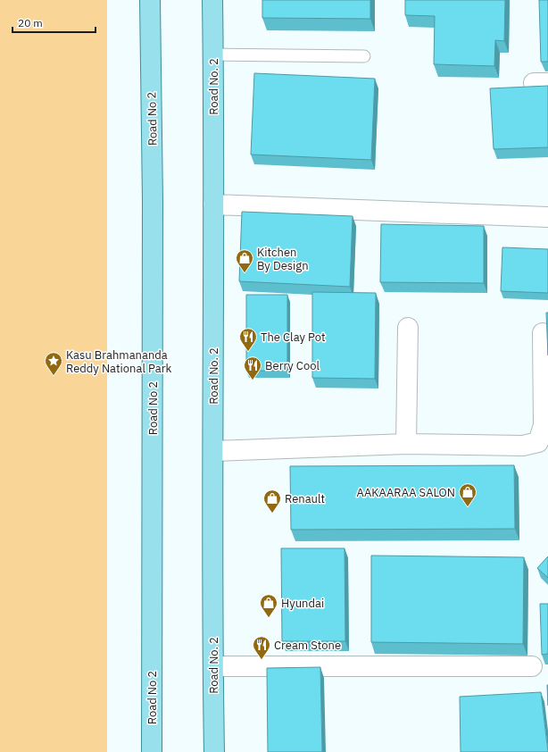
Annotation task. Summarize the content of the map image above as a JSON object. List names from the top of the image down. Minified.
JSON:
{"streets":{"main road":["Road No. 2","Road No 2"]},"places":{"shop":["Kitchen By Design","AAKAARAA SALON","Renault","Hyundai"],"restaurant":["The Clay Pot","Berry Cool","Cream Stone"],"place":["Kasu Brahmananda Reddy National Park"]},"scale_bar":"20 m"}
